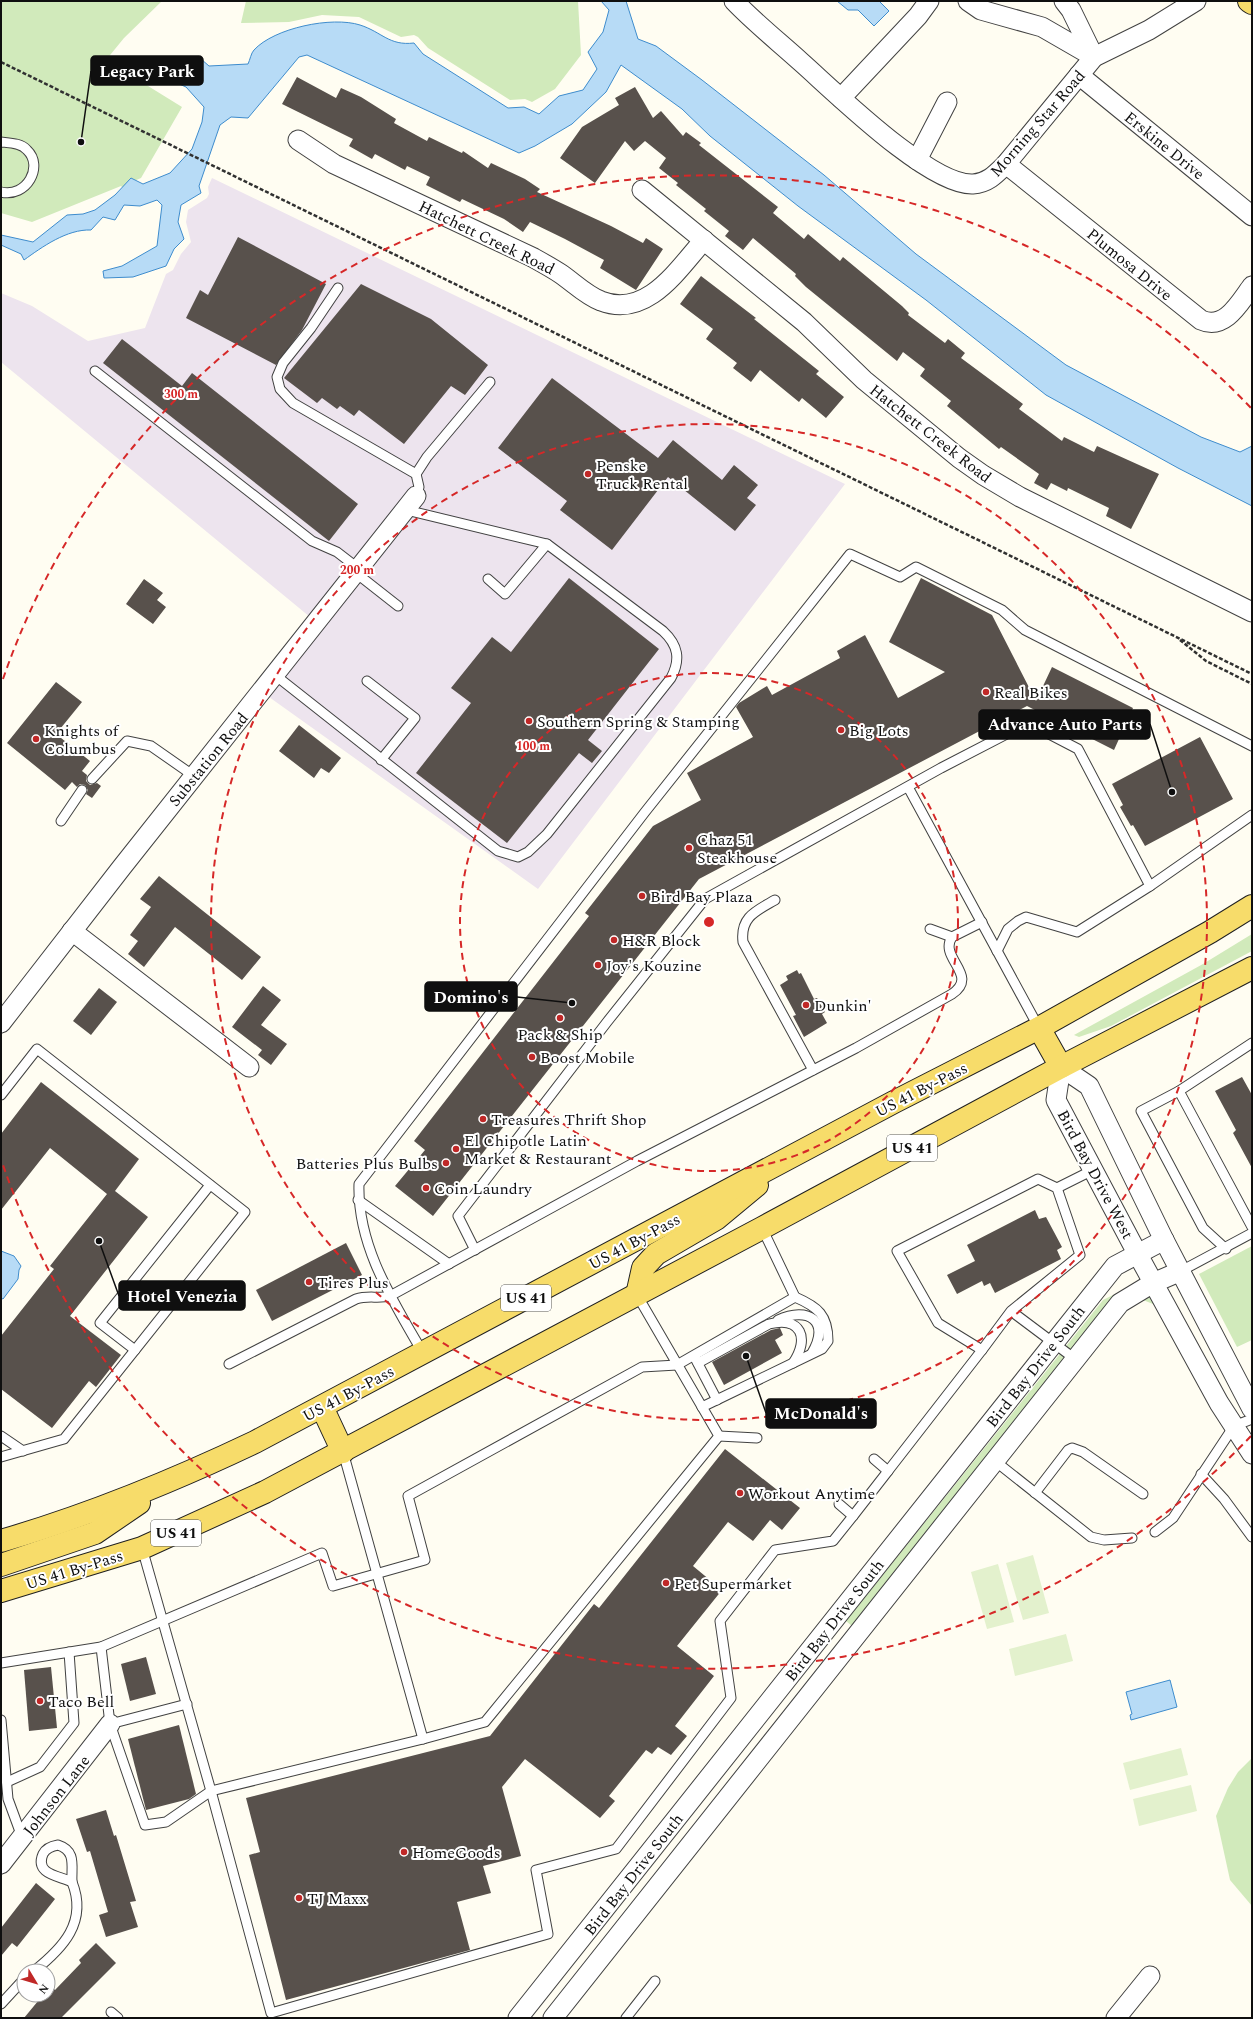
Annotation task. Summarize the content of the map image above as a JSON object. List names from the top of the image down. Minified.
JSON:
{"streets":{"main road":["US 41 By-Pass","US 41"],"street":["Morning Star Road","Erskine Drive","Hatchett Creek Road","Plumosa Drive","Substation Road","Bird Bay Drive West","Bird Bay Drive South","Johnson Lane"]},"crossings":[["Morning Star Road","Erskine Drive"],["Morning Star Road","Plumosa Drive"],["US 41 By-Pass","Bird Bay Drive West"],["Bird Bay Drive West","Bird Bay Drive South"]],"places":["Legacy Park","Penske Truck Rental","Real Bikes","Southern Spring & Stamping","Big Lots","Knights of Columbus","Advance Auto Parts","Chaz 51 Steakhouse","Bird Bay Plaza","H&R Block","Joy's Kouzine","Domino's","Dunkin'","Pack & Ship","Boost Mobile","Treasures Thrift Shop","El Chipotle Latin Market & Restaurant","Batteries Plus Bulbs","Coin Laundry","Hotel Venezia","Tires Plus","McDonald's","Workout Anytime","Pet Supermarket","Taco Bell","HomeGoods","TJ Maxx"],"north":"bottom right","rings":["300 m","200 m","100 m"]}
